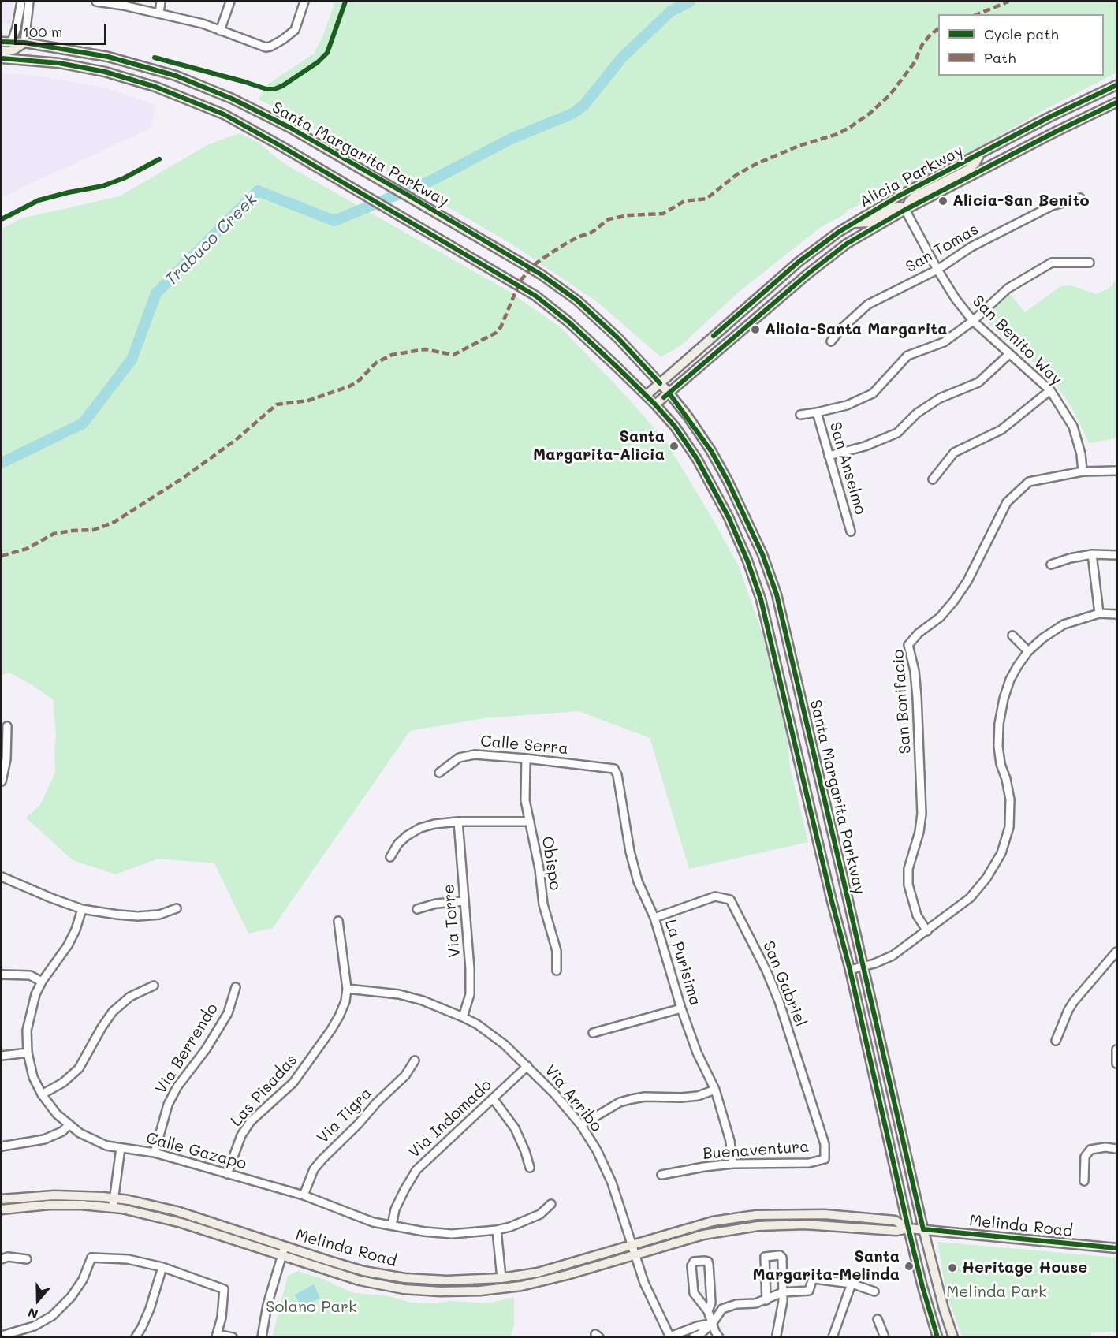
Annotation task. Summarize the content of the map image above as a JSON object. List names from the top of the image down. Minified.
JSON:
{"streets":{"main road":["Santa Margarita Parkway","Alicia Parkway","Melinda Road"],"street":["San Tomas","San Benito Way","San Anselmo","San Bonifacio","Calle Serra","Obispo","Via Torre","La Purisima","San Gabriel","Via Berrendo","Las Pisadas","Via Arribo","Via Tigra","Via Indomado","Buenaventura","Calle Gazapo"]},"crossings":[["Santa Margarita Parkway","Alicia Parkway"],["Santa Margarita Parkway","Melinda Road"],["Alicia Parkway","San Benito Way"],["San Tomas","San Benito Way"],["San Benito Way","San Bonifacio"],["Calle Serra","Obispo"],["Calle Serra","La Purisima"],["Via Torre","Via Arribo"],["La Purisima","San Gabriel"],["La Purisima","Buenaventura"],["San Gabriel","Buenaventura"],["Via Berrendo","Calle Gazapo"],["Las Pisadas","Via Arribo"],["Las Pisadas","Calle Gazapo"],["Via Arribo","Via Indomado"],["Via Arribo","Melinda Road"],["Via Tigra","Calle Gazapo"],["Via Indomado","Calle Gazapo"]],"water":["Trabuco Creek"],"parks":["Melinda Park","Solano Park"],"places":["Alicia-San Benito","Alicia-Santa Margarita","Santa Margarita-Alicia","Santa Margarita-Melinda","Heritage House"],"legend":["Cycle path","Path"],"scale_bar":"100 m","north":"bottom"}
